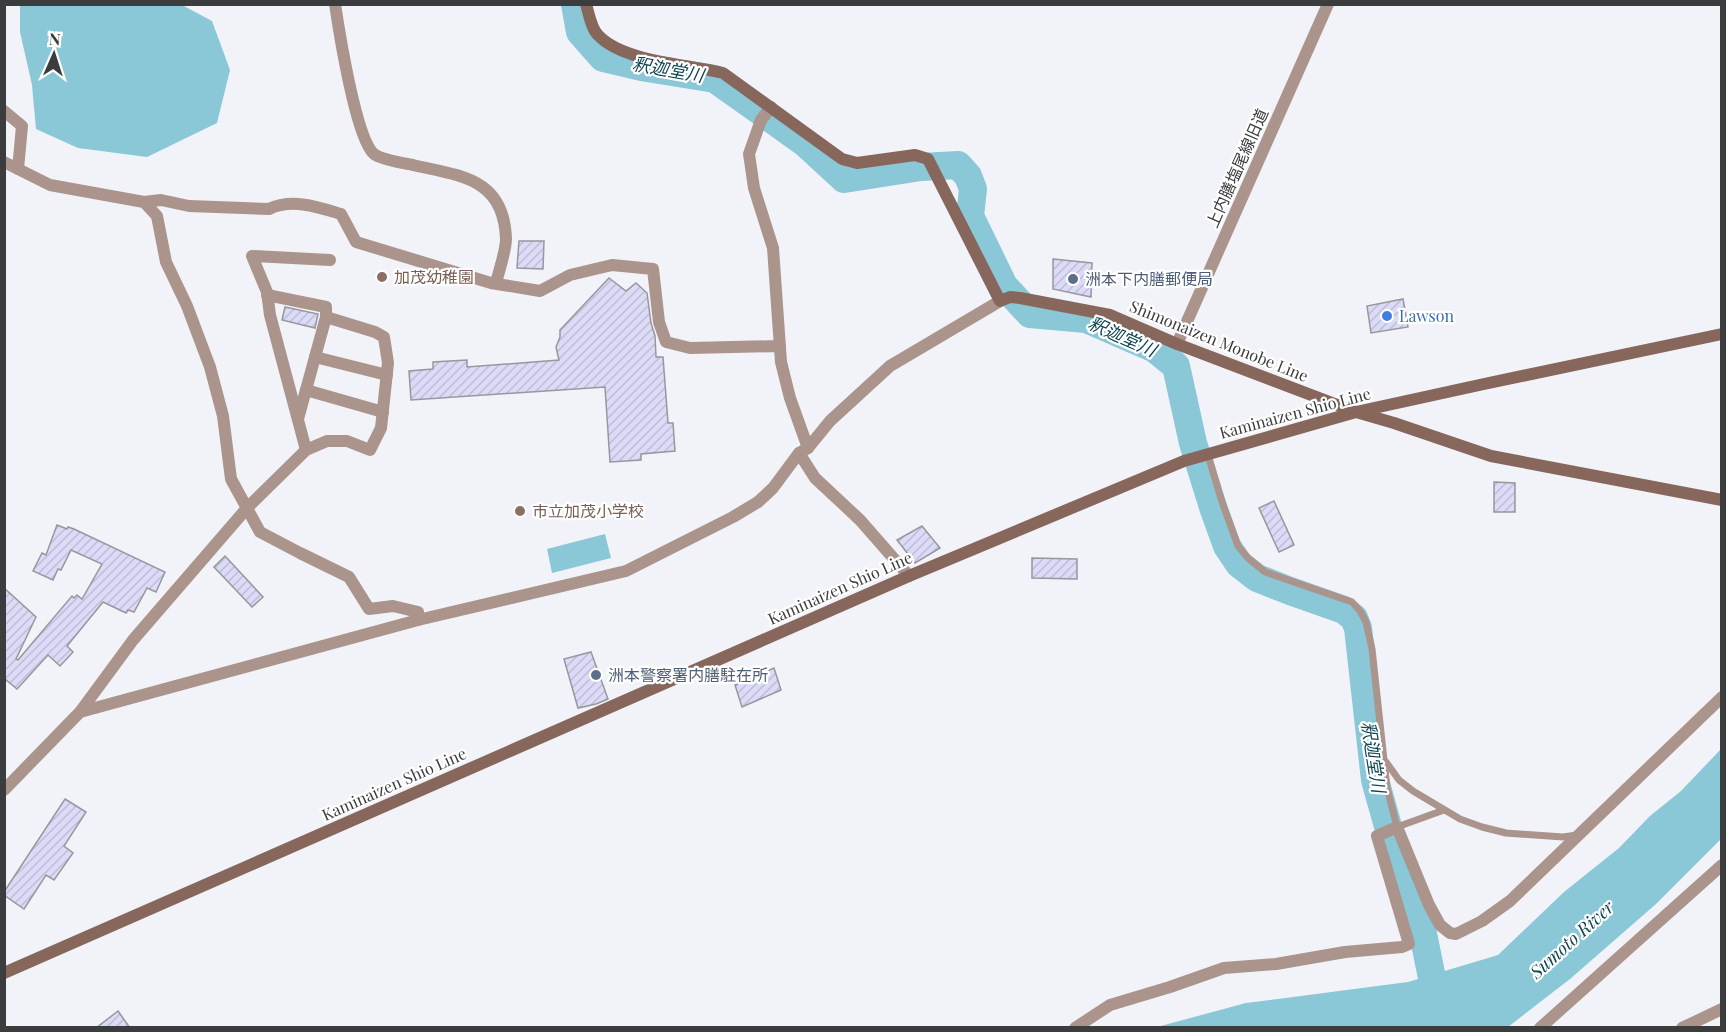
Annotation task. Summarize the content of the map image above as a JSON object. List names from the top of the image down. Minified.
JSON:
{"streets":{"main road":["Shimonaizen Monobe Line","Kaminaizen Shio Line"],"street":["上内膳塩尾線旧道"]},"crossings":[["上内膳塩尾線旧道","Shimonaizen Monobe Line"],["Shimonaizen Monobe Line","Kaminaizen Shio Line"]],"water":["釈迦堂川","Sumoto River"],"places":["加茂幼稚園","洲本下内膳郵便局","Lawson","市立加茂小学校","洲本警察署内膳駐在所"],"north":"top"}
